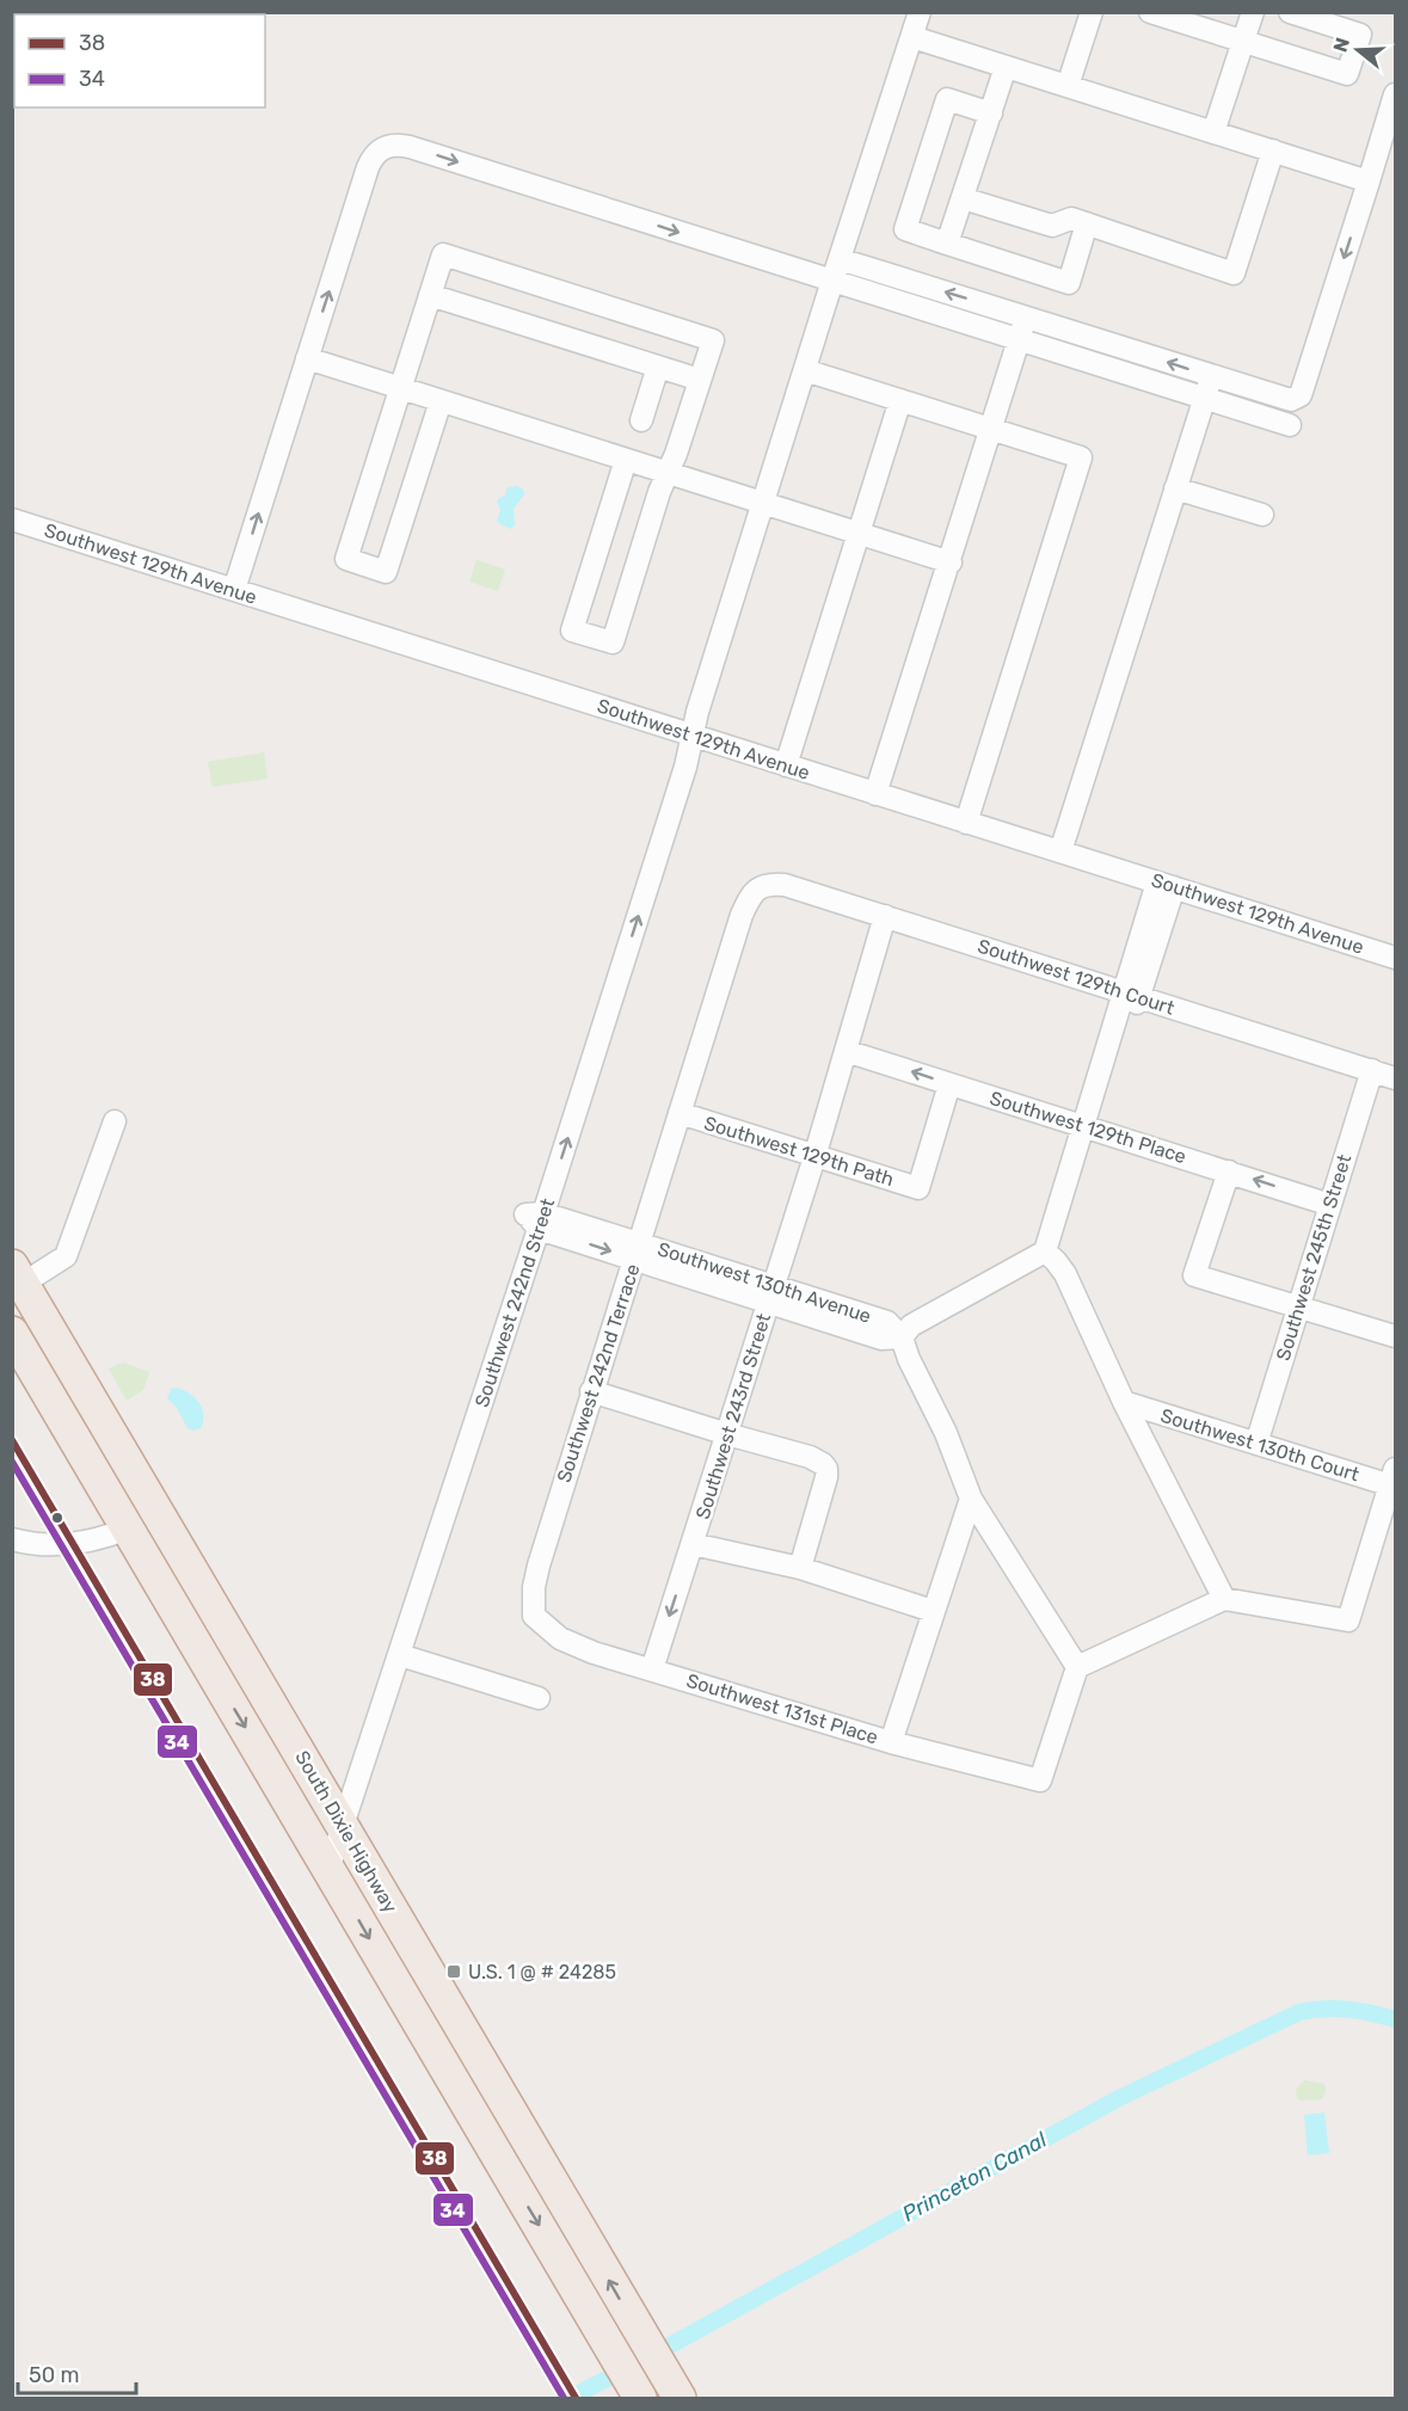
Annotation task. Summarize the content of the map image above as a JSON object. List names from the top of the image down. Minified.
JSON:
{"streets":{"highway":["South Dixie Highway"],"street":["Southwest 129th Avenue","Southwest 129th Court","Southwest 129th Place","Southwest 129th Path","Southwest 245th Street","Southwest 130th Avenue","Southwest 242nd Street","Southwest 242nd Terrace","Southwest 243rd Street","Southwest 130th Court","Southwest 131st Place"]},"crossings":[["Southwest 129th Avenue","Southwest 242nd Street"],["Southwest 129th Court","Southwest 245th Street"],["Southwest 129th Court","Southwest 242nd Terrace"],["Southwest 129th Court","Southwest 243rd Street"],["Southwest 129th Place","Southwest 129th Path"],["Southwest 129th Place","Southwest 245th Street"],["Southwest 129th Place","Southwest 243rd Street"],["Southwest 129th Path","Southwest 242nd Terrace"],["Southwest 129th Path","Southwest 243rd Street"],["Southwest 245th Street","Southwest 130th Court"],["Southwest 130th Avenue","Southwest 242nd Street"],["Southwest 130th Avenue","Southwest 242nd Terrace"],["Southwest 130th Avenue","Southwest 243rd Street"],["Southwest 242nd Street","South Dixie Highway"],["Southwest 242nd Terrace","Southwest 131st Place"],["Southwest 243rd Street","Southwest 131st Place"]],"one_way":["Southwest 129th Place"],"water":["Princeton Canal"],"places":{"transit":["U.S. 1 @ # 24285"]},"lines":["transit line 38","transit line 34"],"legend":["38","34"],"scale_bar":"50 m","north":"left"}
